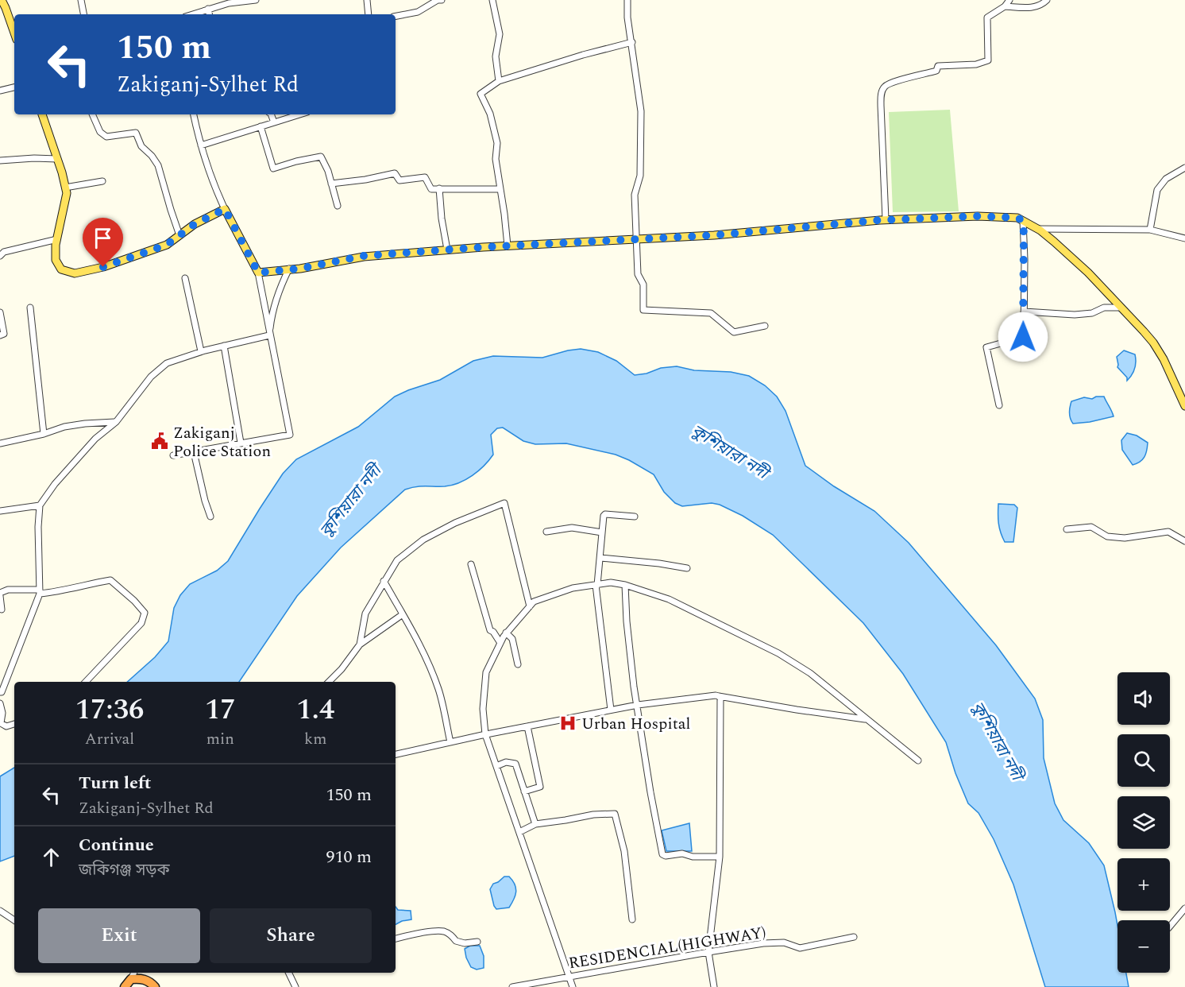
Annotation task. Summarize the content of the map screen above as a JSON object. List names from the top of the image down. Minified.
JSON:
{"streets":{"street":["RESIDENCIAL(HIGHWAY)"]},"water":["কুশিয়ারা নদী"],"places":{"public building":["Zakiganj Police Station"],"hospital":["Urban Hospital"]},"page":{"turn":["150 m","Zakiganj-Sylhet Rd"],"map_buttons":["+","−"],"eta":["17:36","Arrival","17","min","1.4","km"],"list":[{"name":"Turn left","note":"Zakiganj-Sylhet Rd","value":"150 m"},{"name":"Continue","note":"জকিগঞ্জ সড়ক","value":"910 m"}],"buttons":["Exit","Share"]}}
